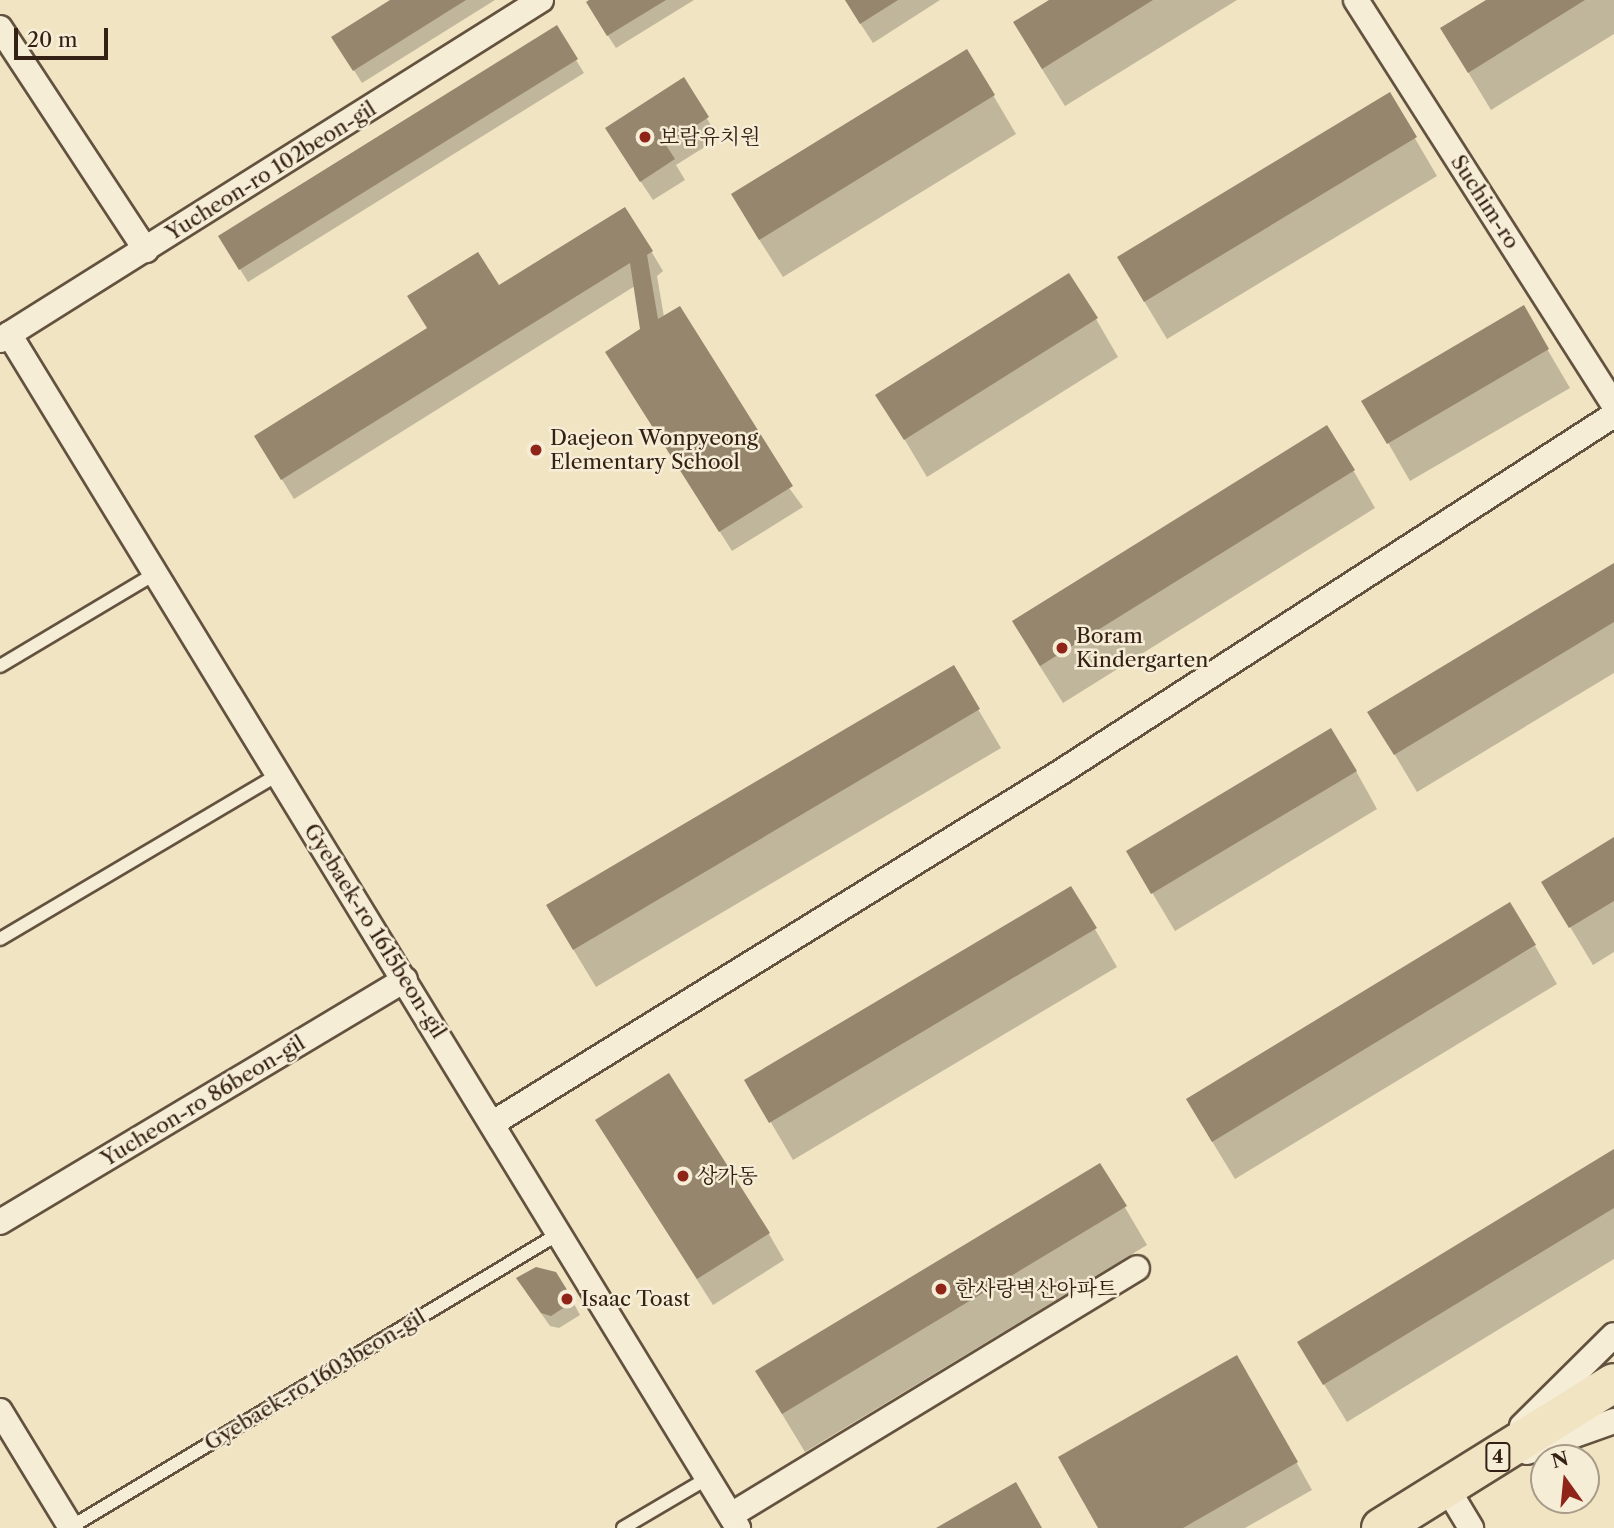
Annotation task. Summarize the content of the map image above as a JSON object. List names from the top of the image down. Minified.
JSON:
{"streets":{"main road":["4"],"street":["Yucheon-ro 102beon-gil","Suchim-ro","Gyebaek-ro 1615beon-gil","Yucheon-ro 86beon-gil","Gyebaek-ro 1603beon-gil"]},"crossings":[["Yucheon-ro 102beon-gil","Gyebaek-ro 1615beon-gil"],["Gyebaek-ro 1615beon-gil","Yucheon-ro 86beon-gil"],["Gyebaek-ro 1615beon-gil","Gyebaek-ro 1603beon-gil"]],"places":["보람유치원","Daejeon Wonpyeong Elementary School","Boram Kindergarten","상가동","한사랑벽산아파트","Isaac Toast"],"scale_bar":"20 m","north":"top"}
